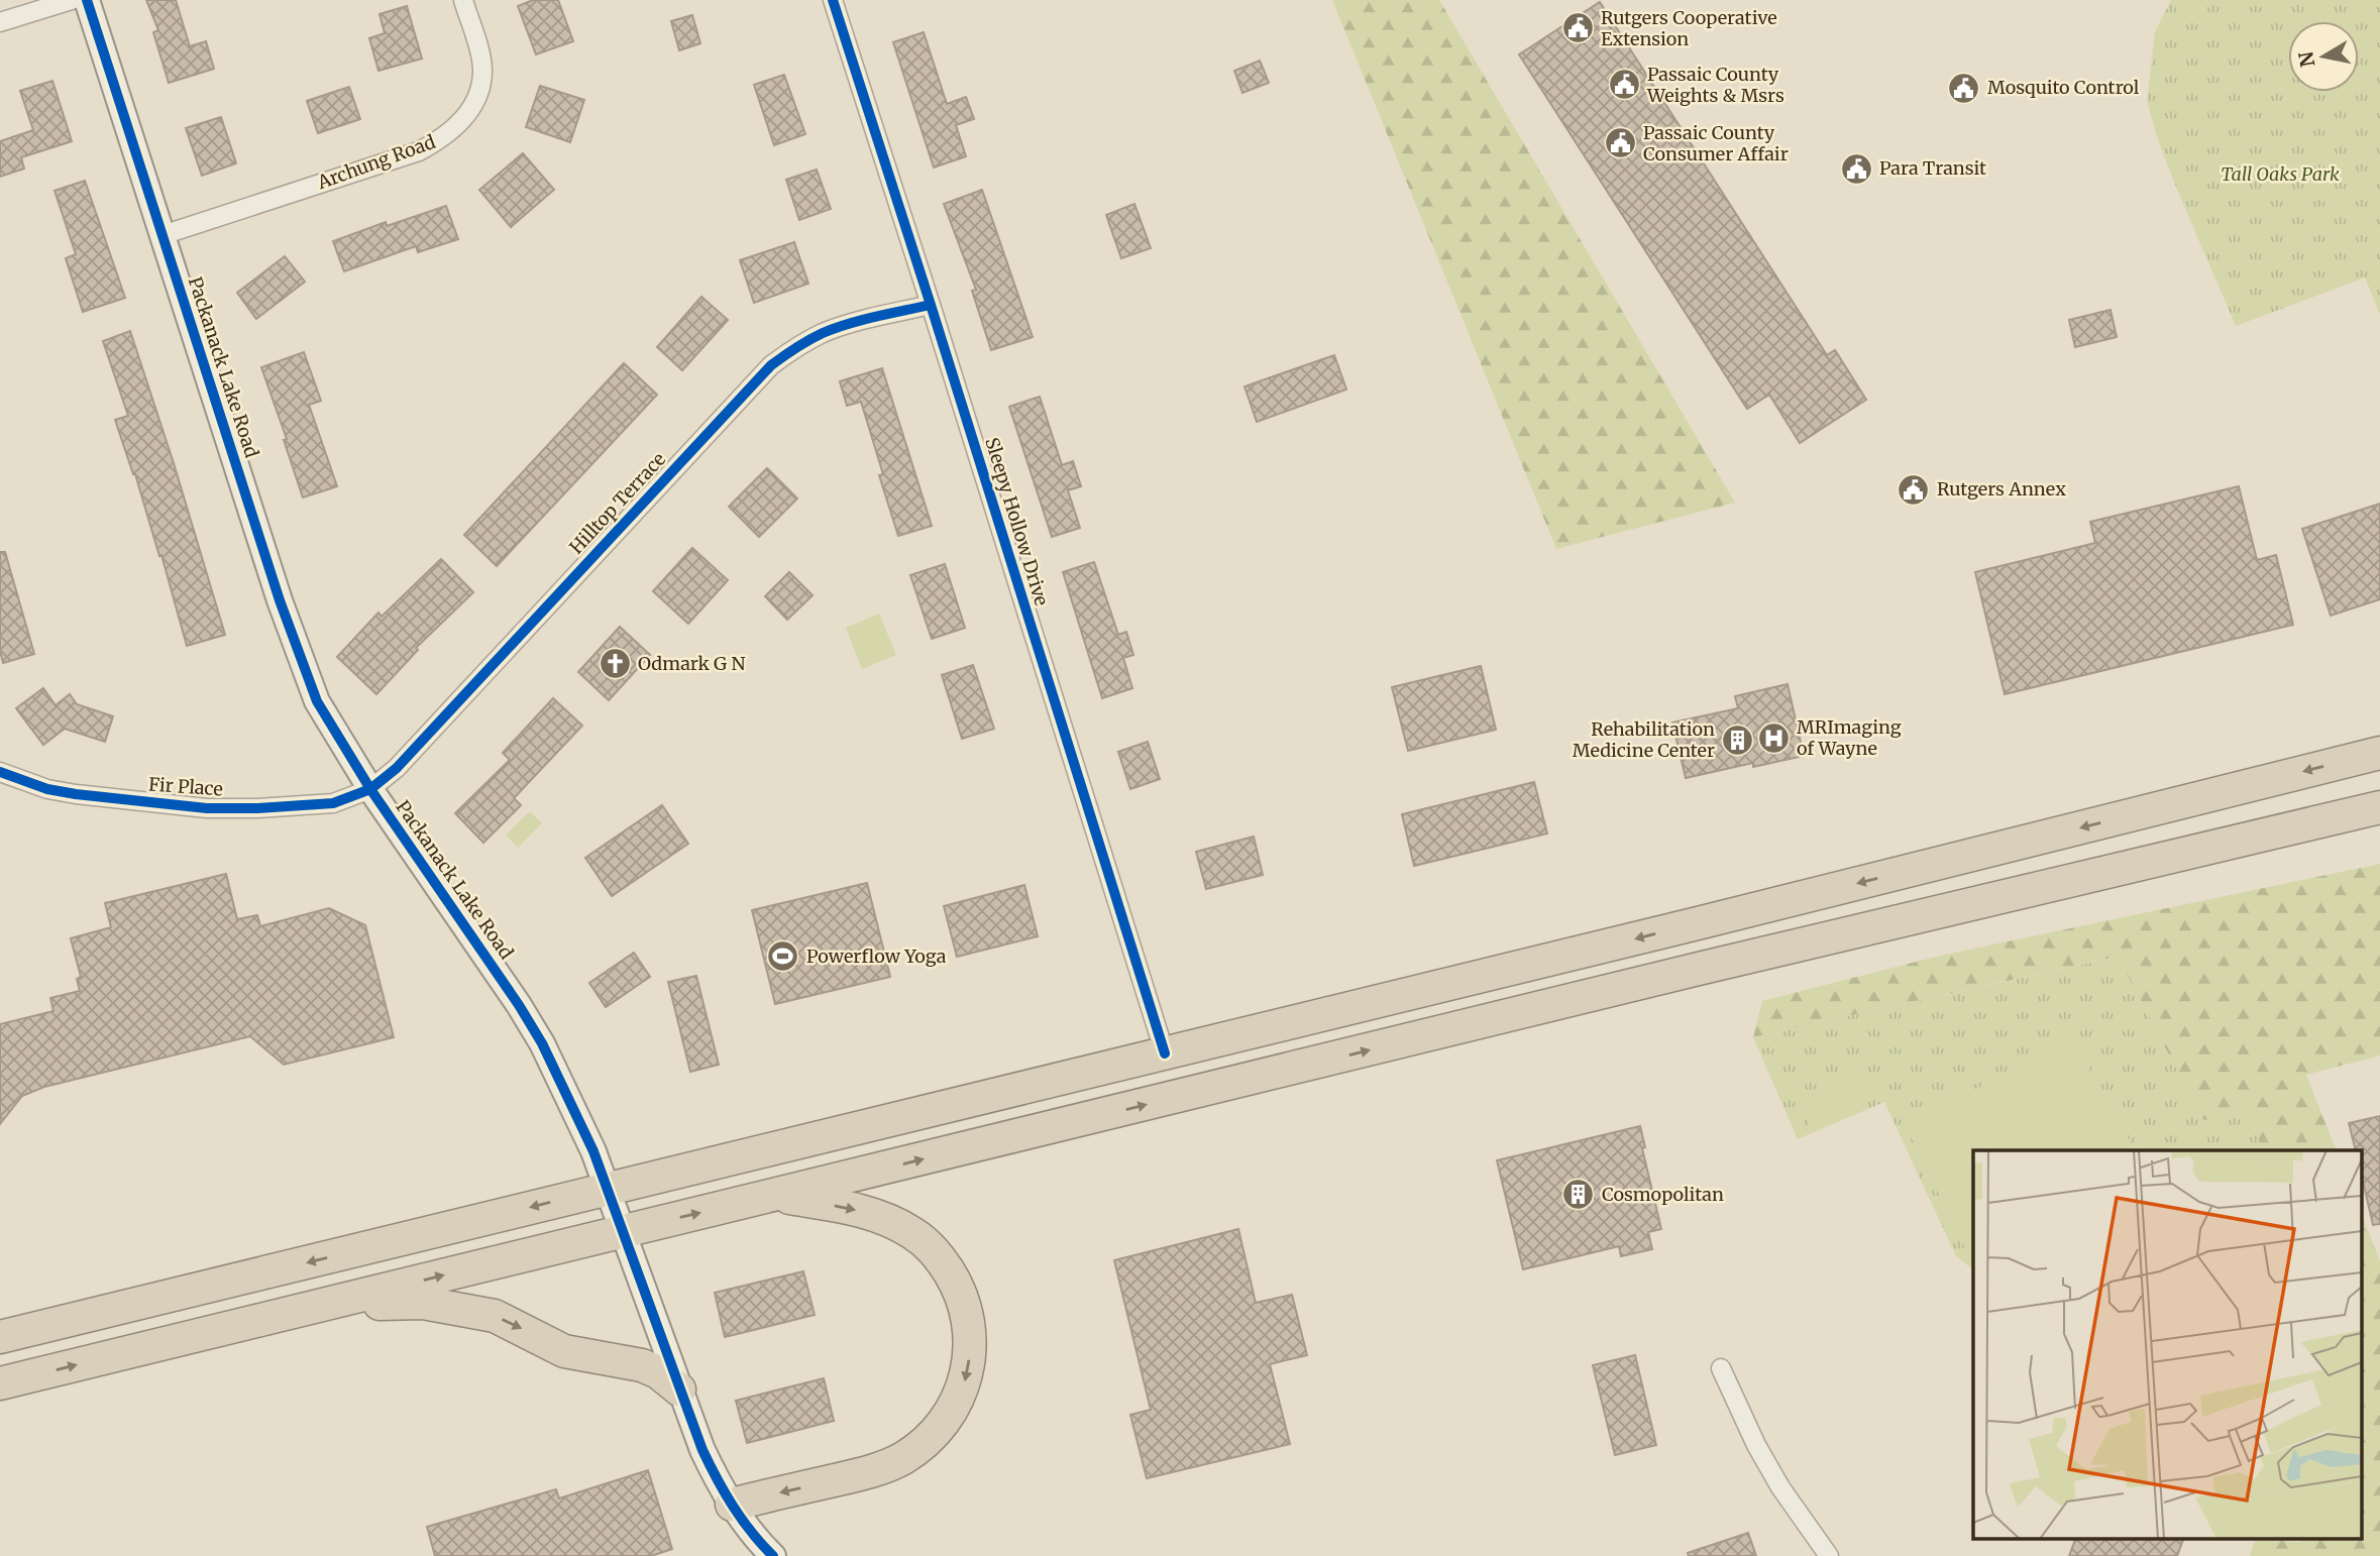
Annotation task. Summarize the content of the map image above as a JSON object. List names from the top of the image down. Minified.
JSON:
{"streets":{"street":["Archung Road","Packanack Lake Road","Hilltop Terrace","Sleepy Hollow Drive","Fir Place"]},"crossings":[["Archung Road","Packanack Lake Road"],["Packanack Lake Road","Hilltop Terrace"],["Packanack Lake Road","Fir Place"],["Hilltop Terrace","Sleepy Hollow Drive"],["Hilltop Terrace","Fir Place"]],"parks":["Tall Oaks Park"],"places":{"public building":["Rutgers Cooperative Extension","Passaic County Weights & Msrs","Mosquito Control","Passaic County Consumer Affair","Para Transit","Rutgers Annex"],"church":["Odmark G N"],"hospital":["MRImaging of Wayne"],"building":["Rehabilitation Medicine Center","Cosmopolitan"],"sports":["Powerflow Yoga"]},"north":"left"}
